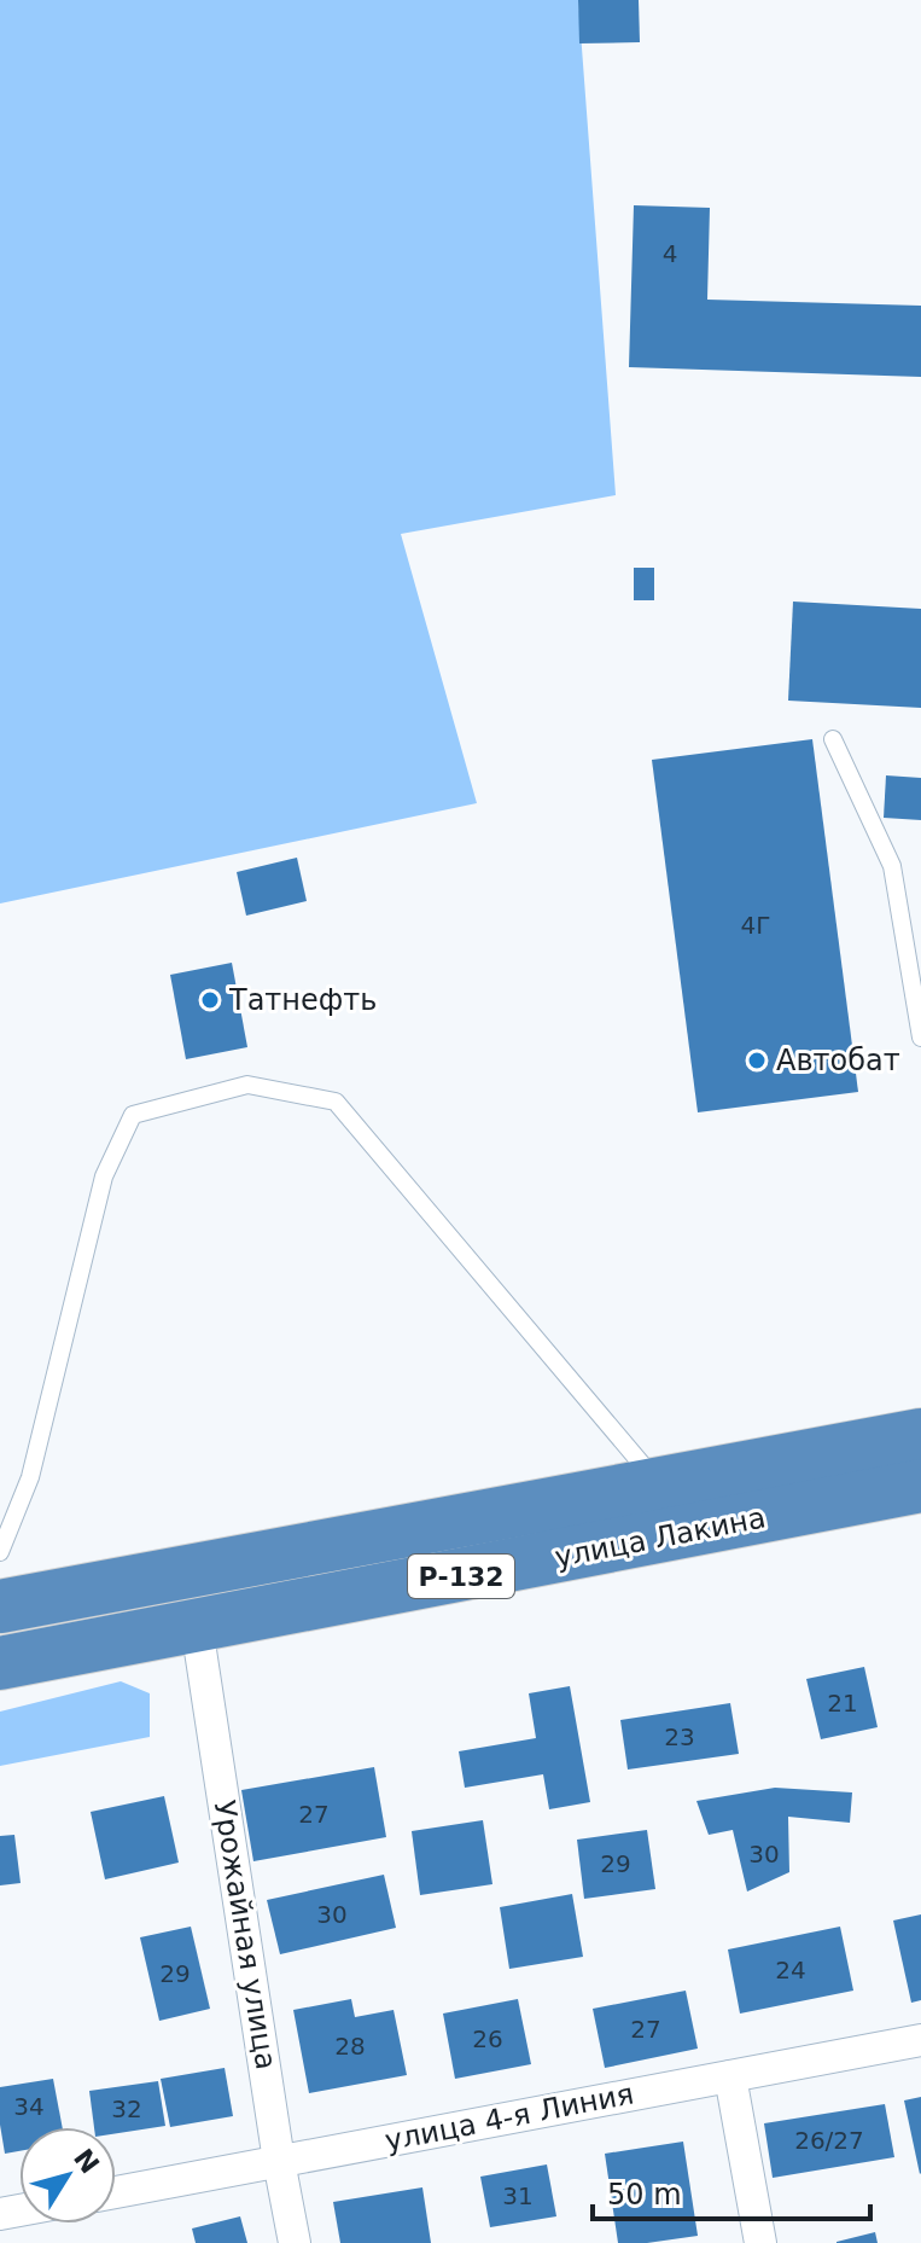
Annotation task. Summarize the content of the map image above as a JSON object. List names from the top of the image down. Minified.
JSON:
{"streets":{"highway":["улица Лакина","Р-132"],"street":["Урожайная улица","улица 4-я Линия"]},"crossings":[["улица Лакина","Урожайная улица"],["Урожайная улица","улица 4-я Линия"]],"places":["Татнефть","Автобат"],"house_numbers":["4","4Г","21","23","27","30","29","30","24","29","27","26","28","34","32","26/27","31"],"scale_bar":"50 m","north":"top right"}
